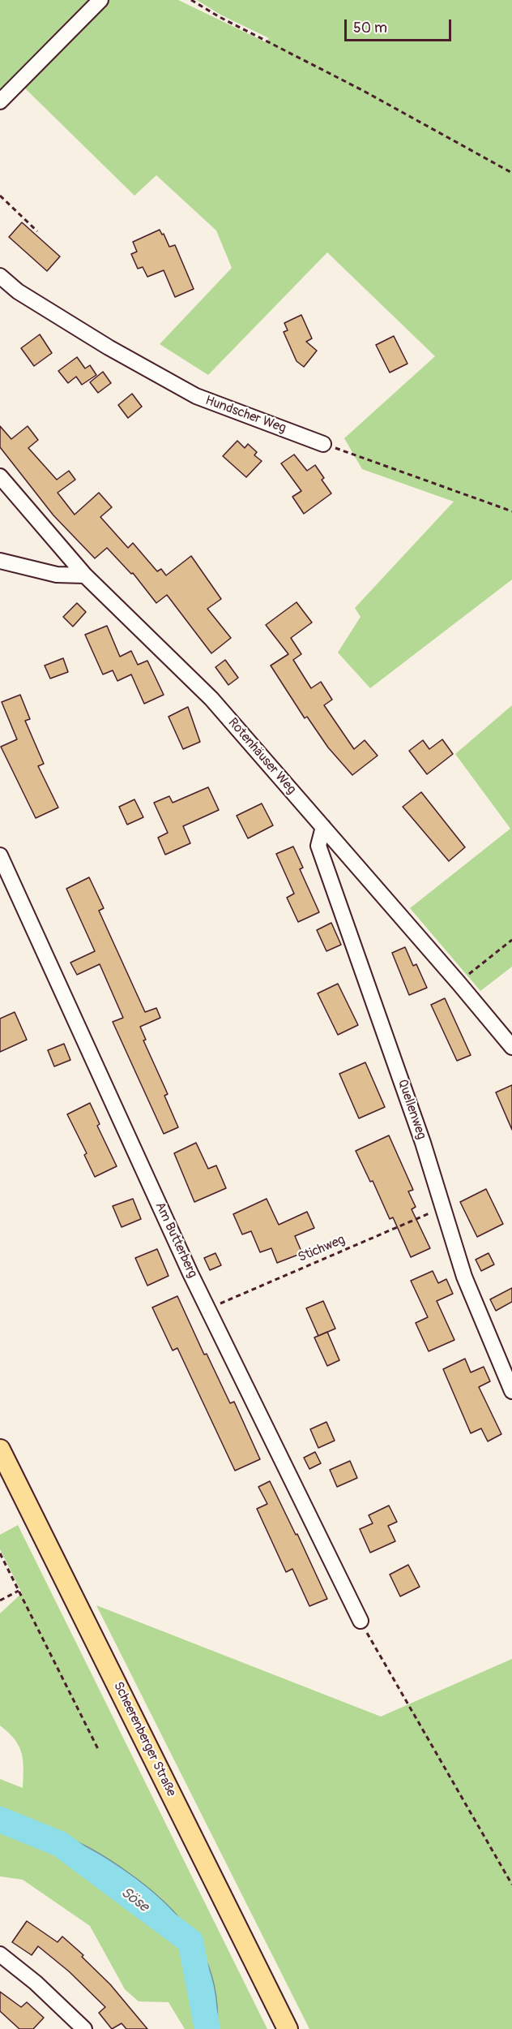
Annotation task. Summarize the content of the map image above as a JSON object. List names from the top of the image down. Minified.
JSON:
{"streets":{"main road":["Scheerenberger Straße"],"street":["Hundscher Weg","Rotenhäuser Weg","Quellenweg","Am Butterberg"],"path":["Stichweg"]},"crossings":[["Rotenhäuser Weg","Quellenweg"],["Quellenweg","Stichweg"],["Am Butterberg","Stichweg"]],"water":["Söse"],"scale_bar":"50 m"}
